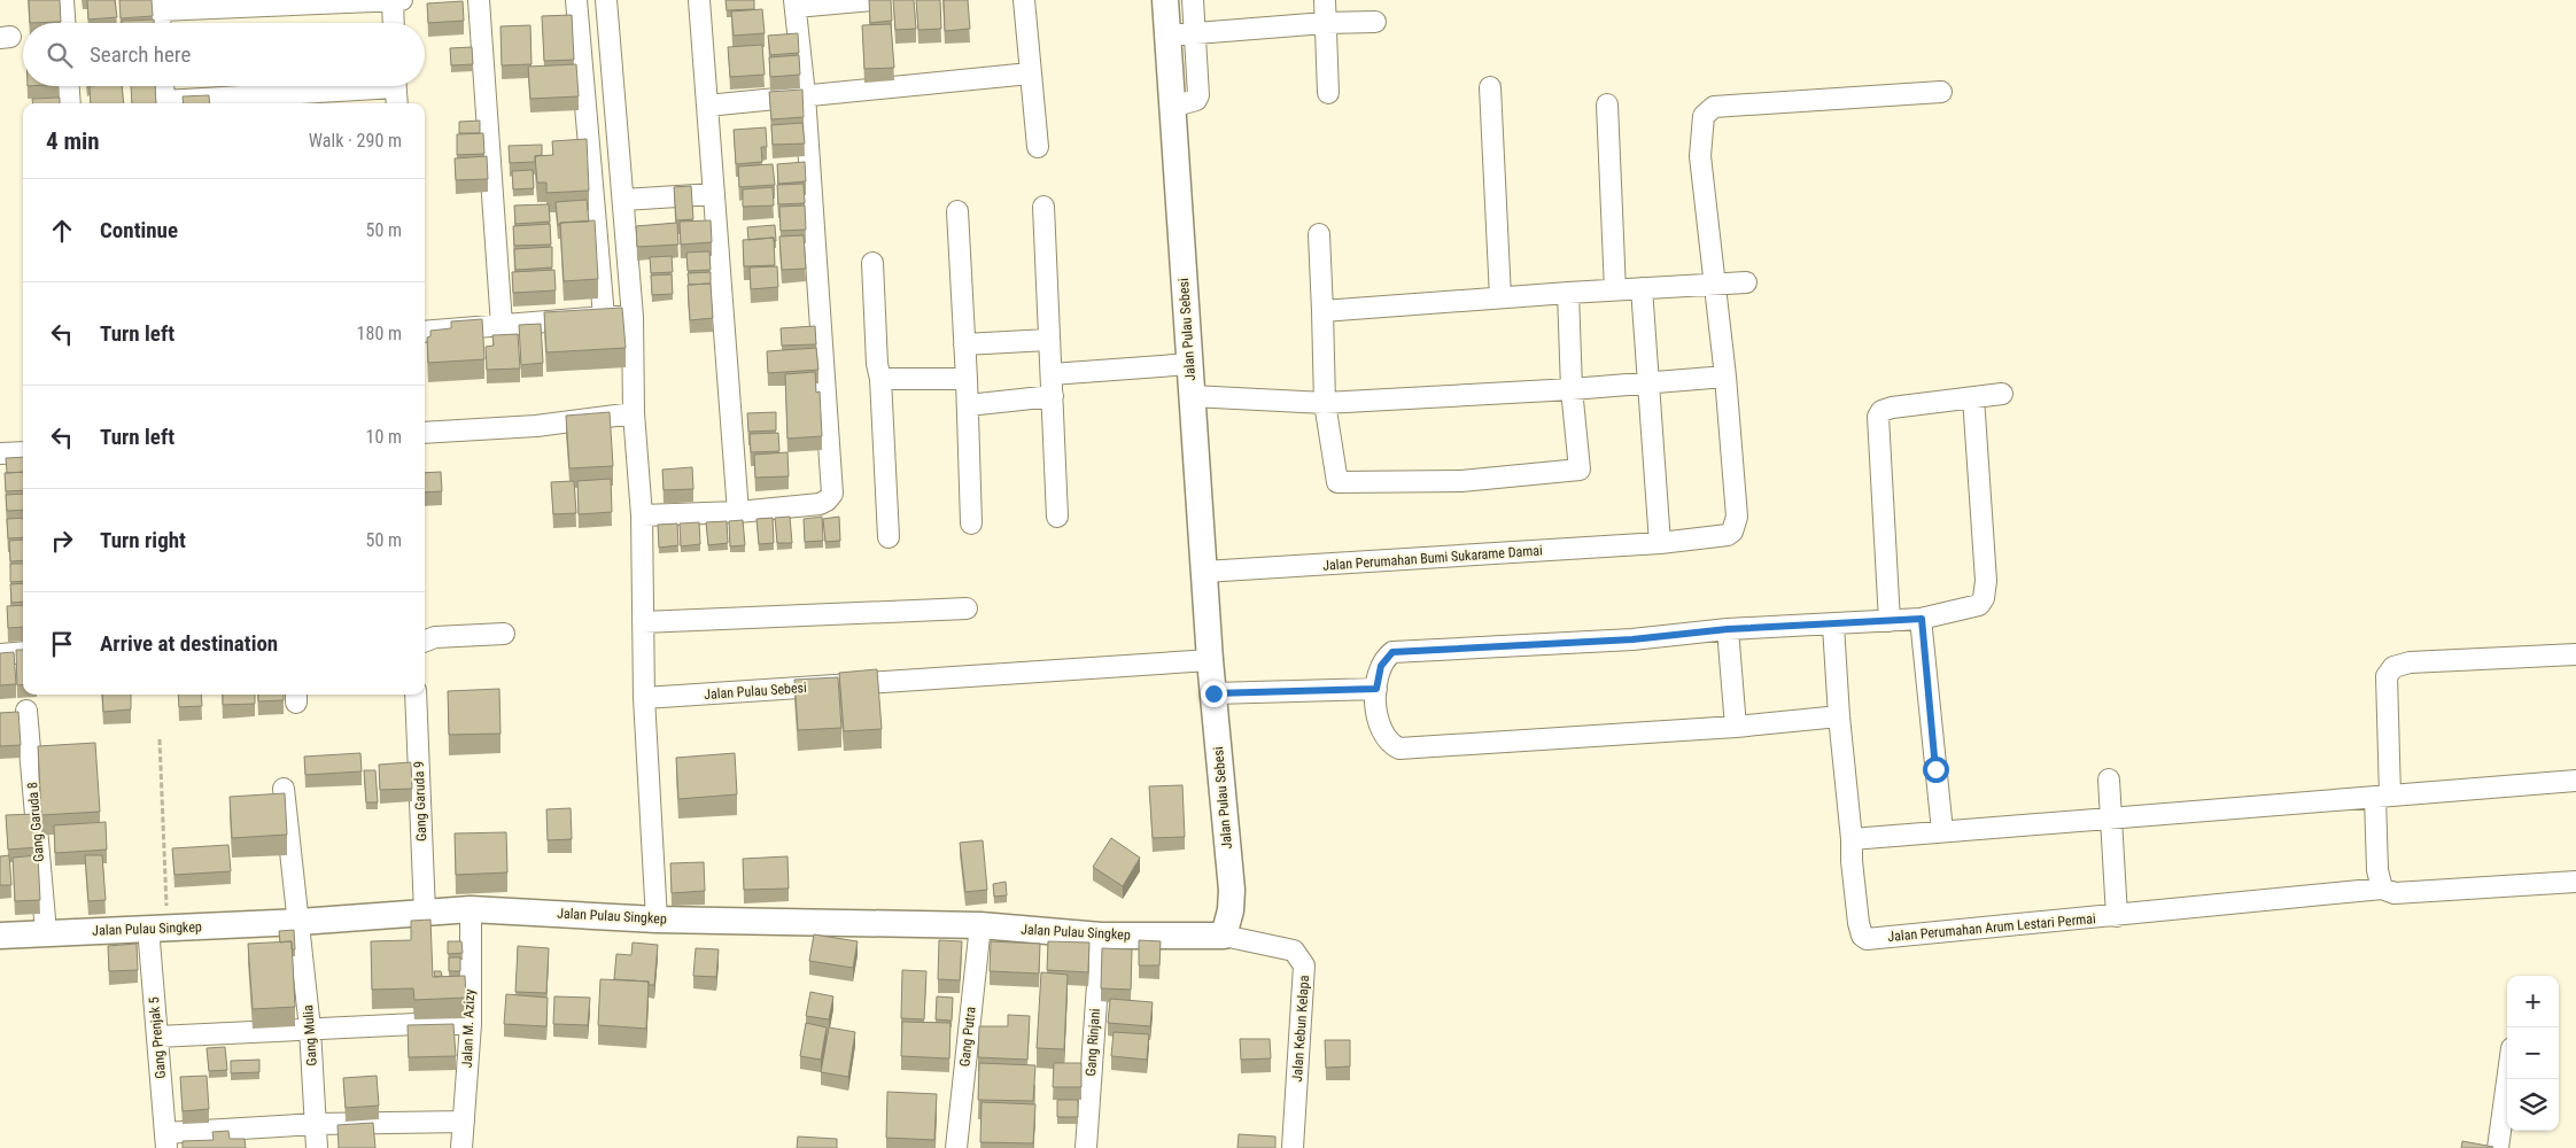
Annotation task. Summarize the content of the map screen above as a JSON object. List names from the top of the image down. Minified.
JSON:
{"streets":{"street":["Jalan Pulau Sebesi","Jalan Perumahan Bumi Sukarame Damai","Gang Garuda 9","Gang Garuda 8","Jalan Pulau Singkep","Jalan Perumahan Arum Lestari Permai","Jalan M. Azizy","Jalan Kebun Kelapa","Gang Mulia","Gang Putra","Gang Prenjak 5","Gang Rinjani"]},"crossings":[["Jalan Pulau Sebesi","Jalan Perumahan Bumi Sukarame Damai"],["Jalan Pulau Sebesi","Jalan Pulau Singkep"],["Jalan Pulau Sebesi","Jalan Kebun Kelapa"],["Gang Garuda 9","Jalan Pulau Singkep"],["Gang Garuda 8","Jalan Pulau Singkep"],["Jalan Pulau Singkep","Jalan M. Azizy"],["Jalan Pulau Singkep","Jalan Kebun Kelapa"],["Jalan Pulau Singkep","Gang Mulia"],["Jalan Pulau Singkep","Gang Putra"],["Jalan Pulau Singkep","Gang Prenjak 5"],["Jalan Pulau Singkep","Gang Rinjani"]],"page":{"search":"Search here","heading":["4 min","Walk · 290 m"],"list":[["Continue","50 m"],["Turn left","180 m"],["Turn left","10 m"],["Turn right","50 m"],"Arrive at destination"],"map_buttons":["+","−"]}}
